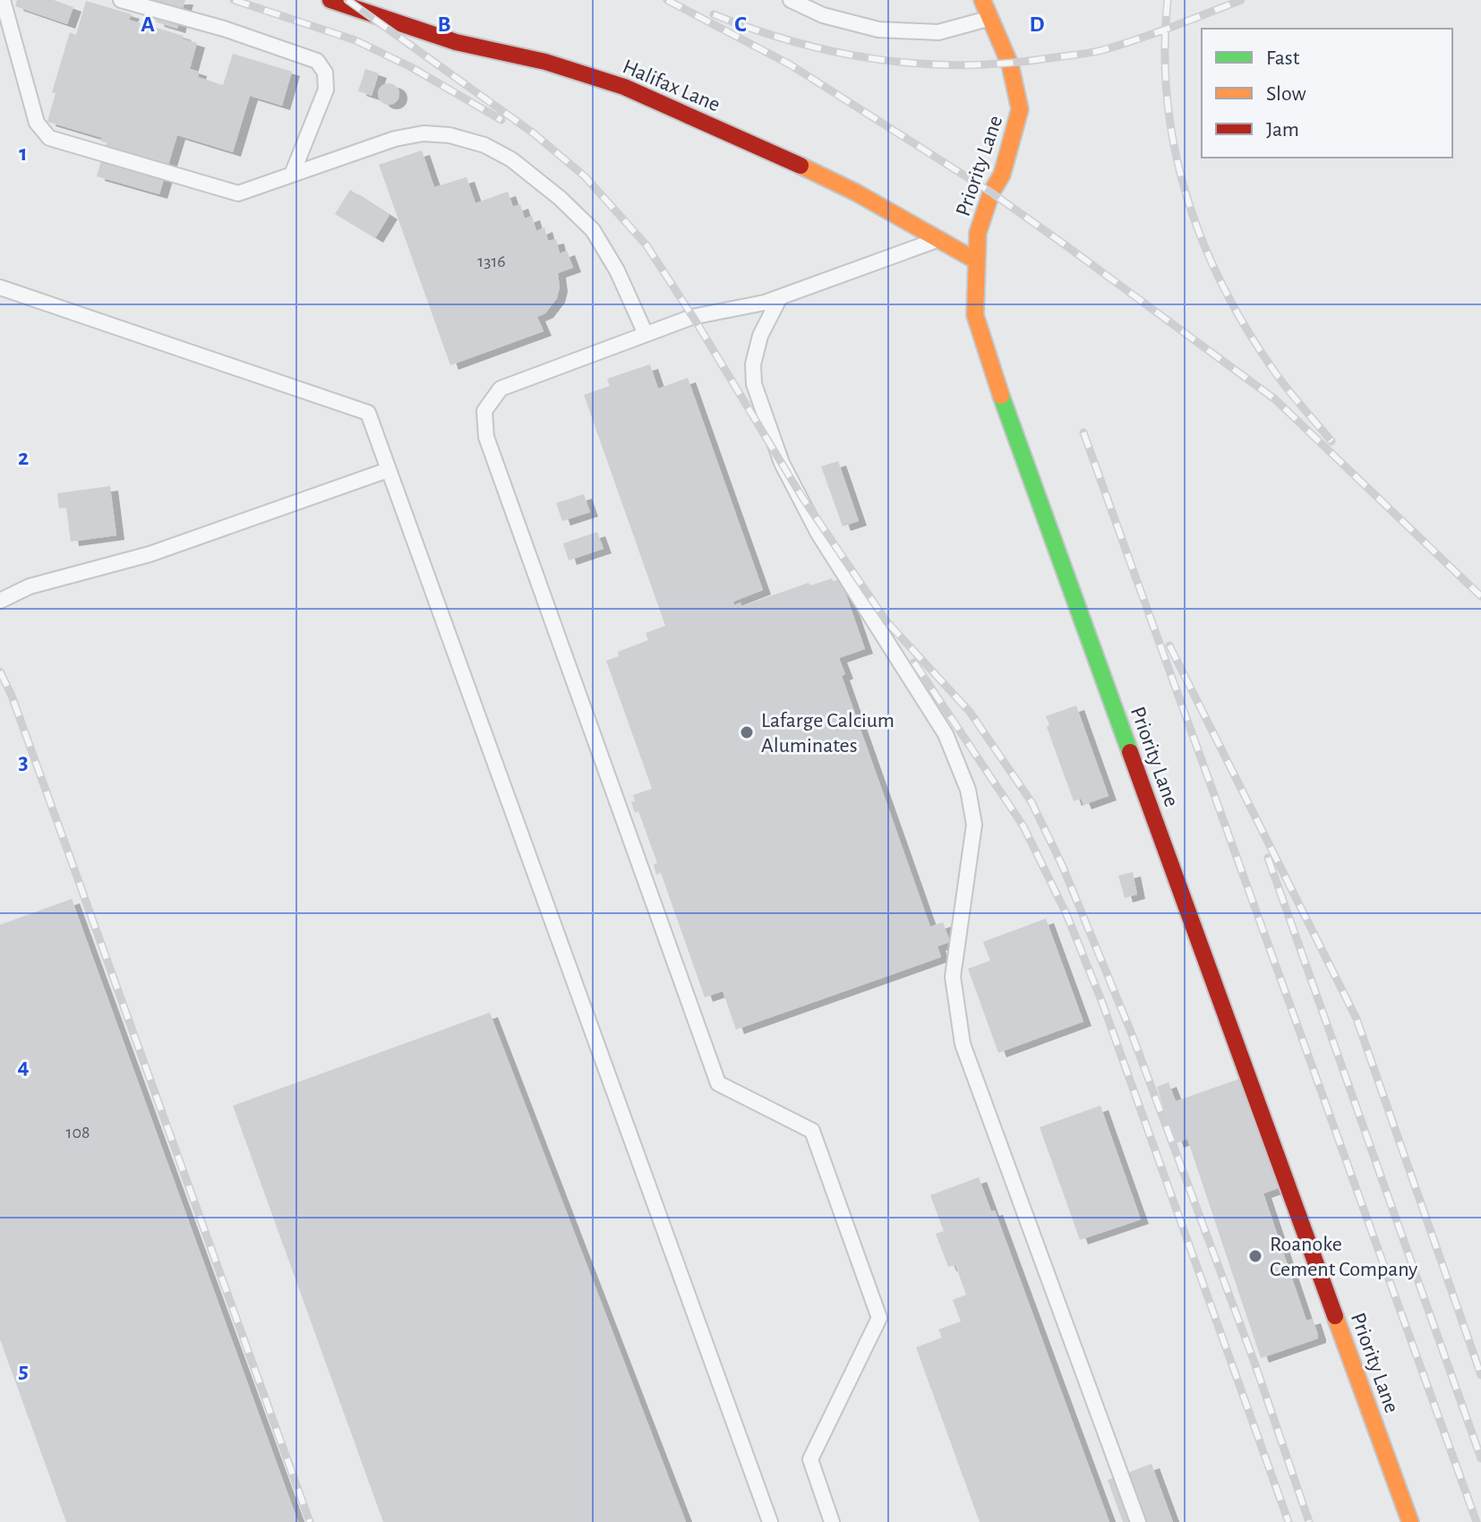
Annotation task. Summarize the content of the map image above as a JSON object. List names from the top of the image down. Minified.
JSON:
{"streets":{"street":["Halifax Lane","Priority Lane"]},"crossings":[["Halifax Lane","Priority Lane"]],"places":["Lafarge Calcium Aluminates","Roanoke Cement Company"],"house_numbers":["1316","108"],"legend":["Fast","Slow","Jam"],"grid":{"columns":["A","B","C","D"],"rows":["1","2","3","4","5"]}}
